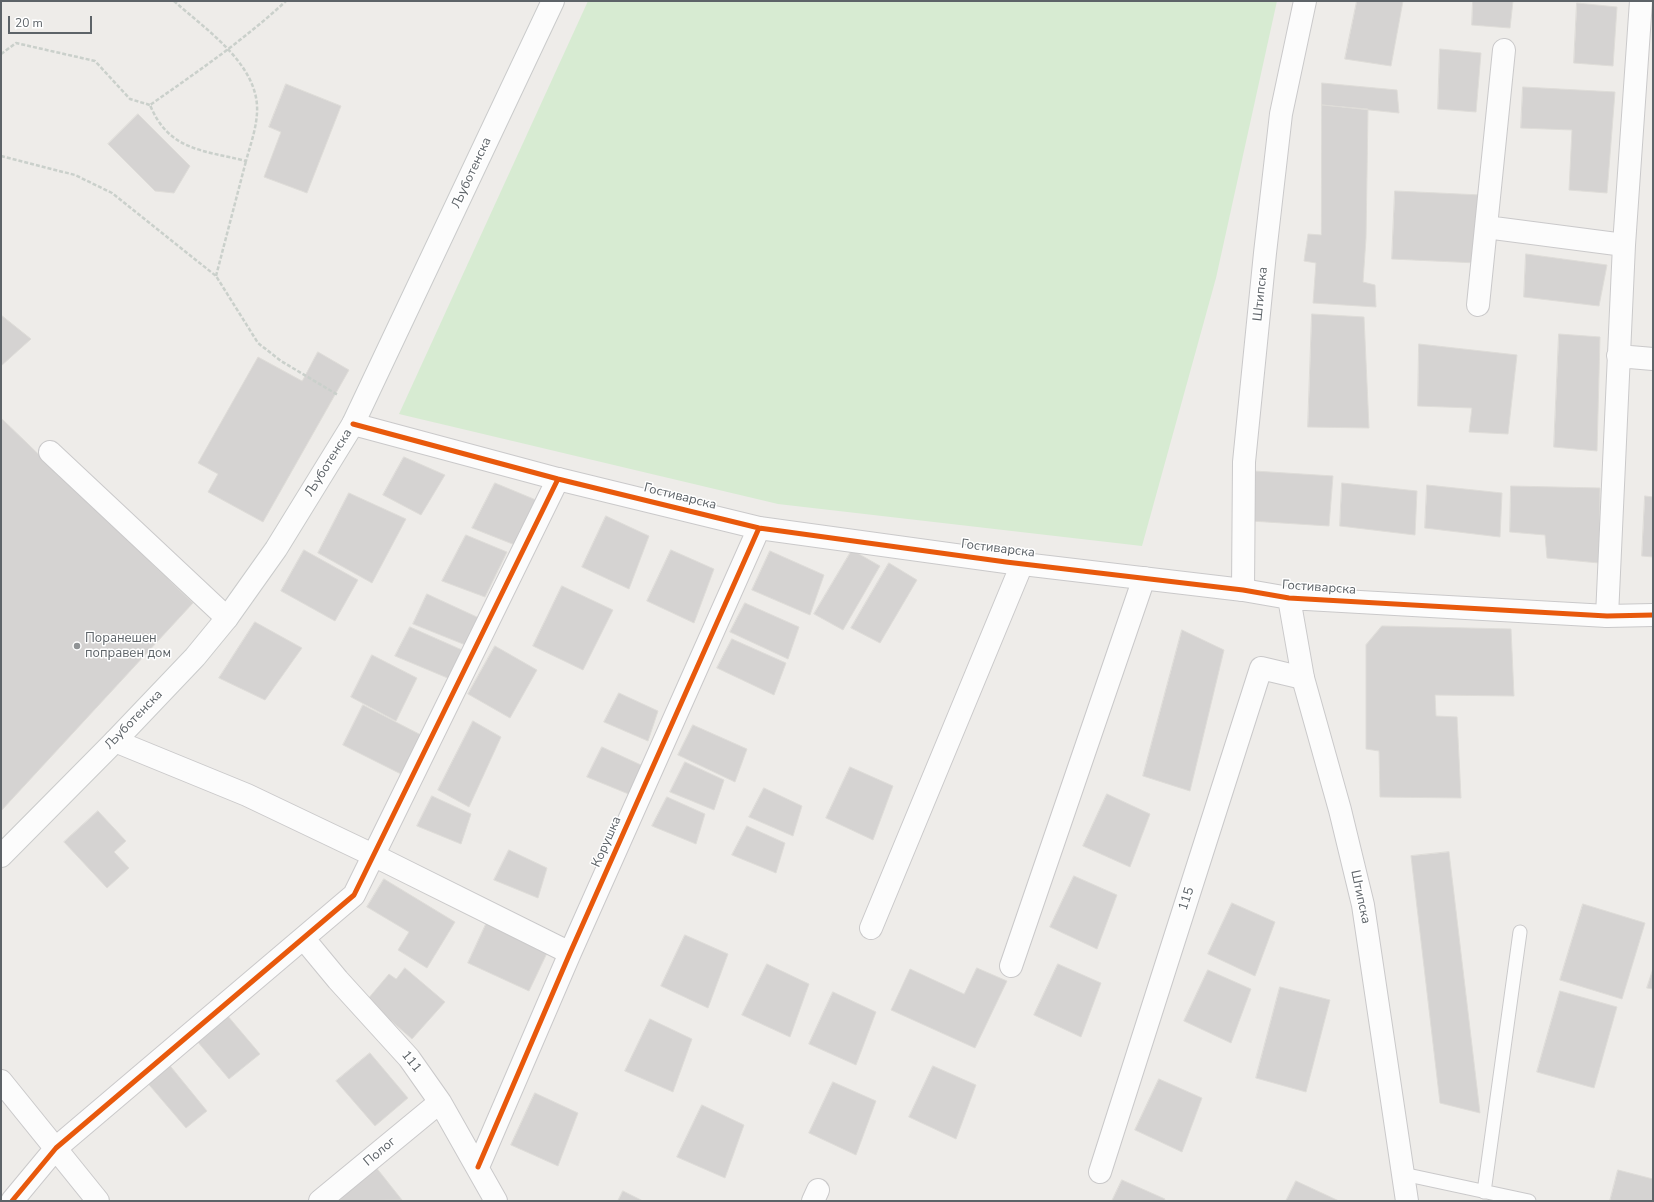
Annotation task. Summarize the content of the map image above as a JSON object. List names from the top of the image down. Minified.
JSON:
{"streets":{"street":["Љуботенска","Штипска","Гостиварска","Корушка","115","111","Полог"]},"crossings":[["Љуботенска","Гостиварска"],["Штипска","Гостиварска"],["Штипска","115"],["Гостиварска","Корушка"],["Корушка","111"],["111","Полог"]],"places":["Поранешен поправен дом"],"scale_bar":"20 m"}
